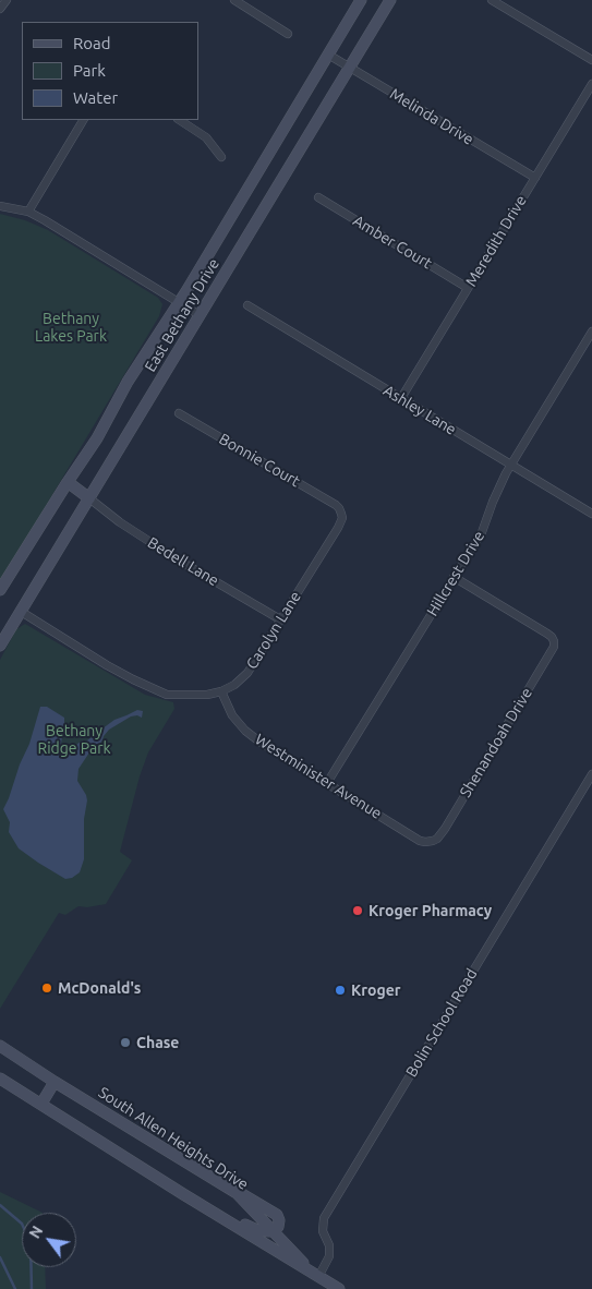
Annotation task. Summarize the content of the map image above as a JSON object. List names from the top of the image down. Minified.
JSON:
{"streets":{"main road":["East Bethany Drive","South Allen Heights Drive"],"street":["Melinda Drive","Meredith Drive","Amber Court","Ashley Lane","Bonnie Court","Bedell Lane","Hillcrest Drive","Carolyn Lane","Shenandoah Drive","Westminister Avenue","Bolin School Road"]},"crossings":[["Melinda Drive","Meredith Drive"],["Melinda Drive","East Bethany Drive"],["Meredith Drive","Amber Court"],["Meredith Drive","Ashley Lane"],["East Bethany Drive","Bedell Lane"],["East Bethany Drive","Carolyn Lane"],["Ashley Lane","Hillcrest Drive"],["Bonnie Court","Carolyn Lane"],["Bedell Lane","Carolyn Lane"],["Hillcrest Drive","Shenandoah Drive"],["Hillcrest Drive","Westminister Avenue"],["Carolyn Lane","Westminister Avenue"],["Shenandoah Drive","Westminister Avenue"],["Bolin School Road","South Allen Heights Drive"]],"parks":["Bethany Lakes Park","Bethany Ridge Park"],"places":["Kroger Pharmacy","McDonald's","Kroger","Chase"],"legend":["Road","Park","Water"],"north":"top left"}
